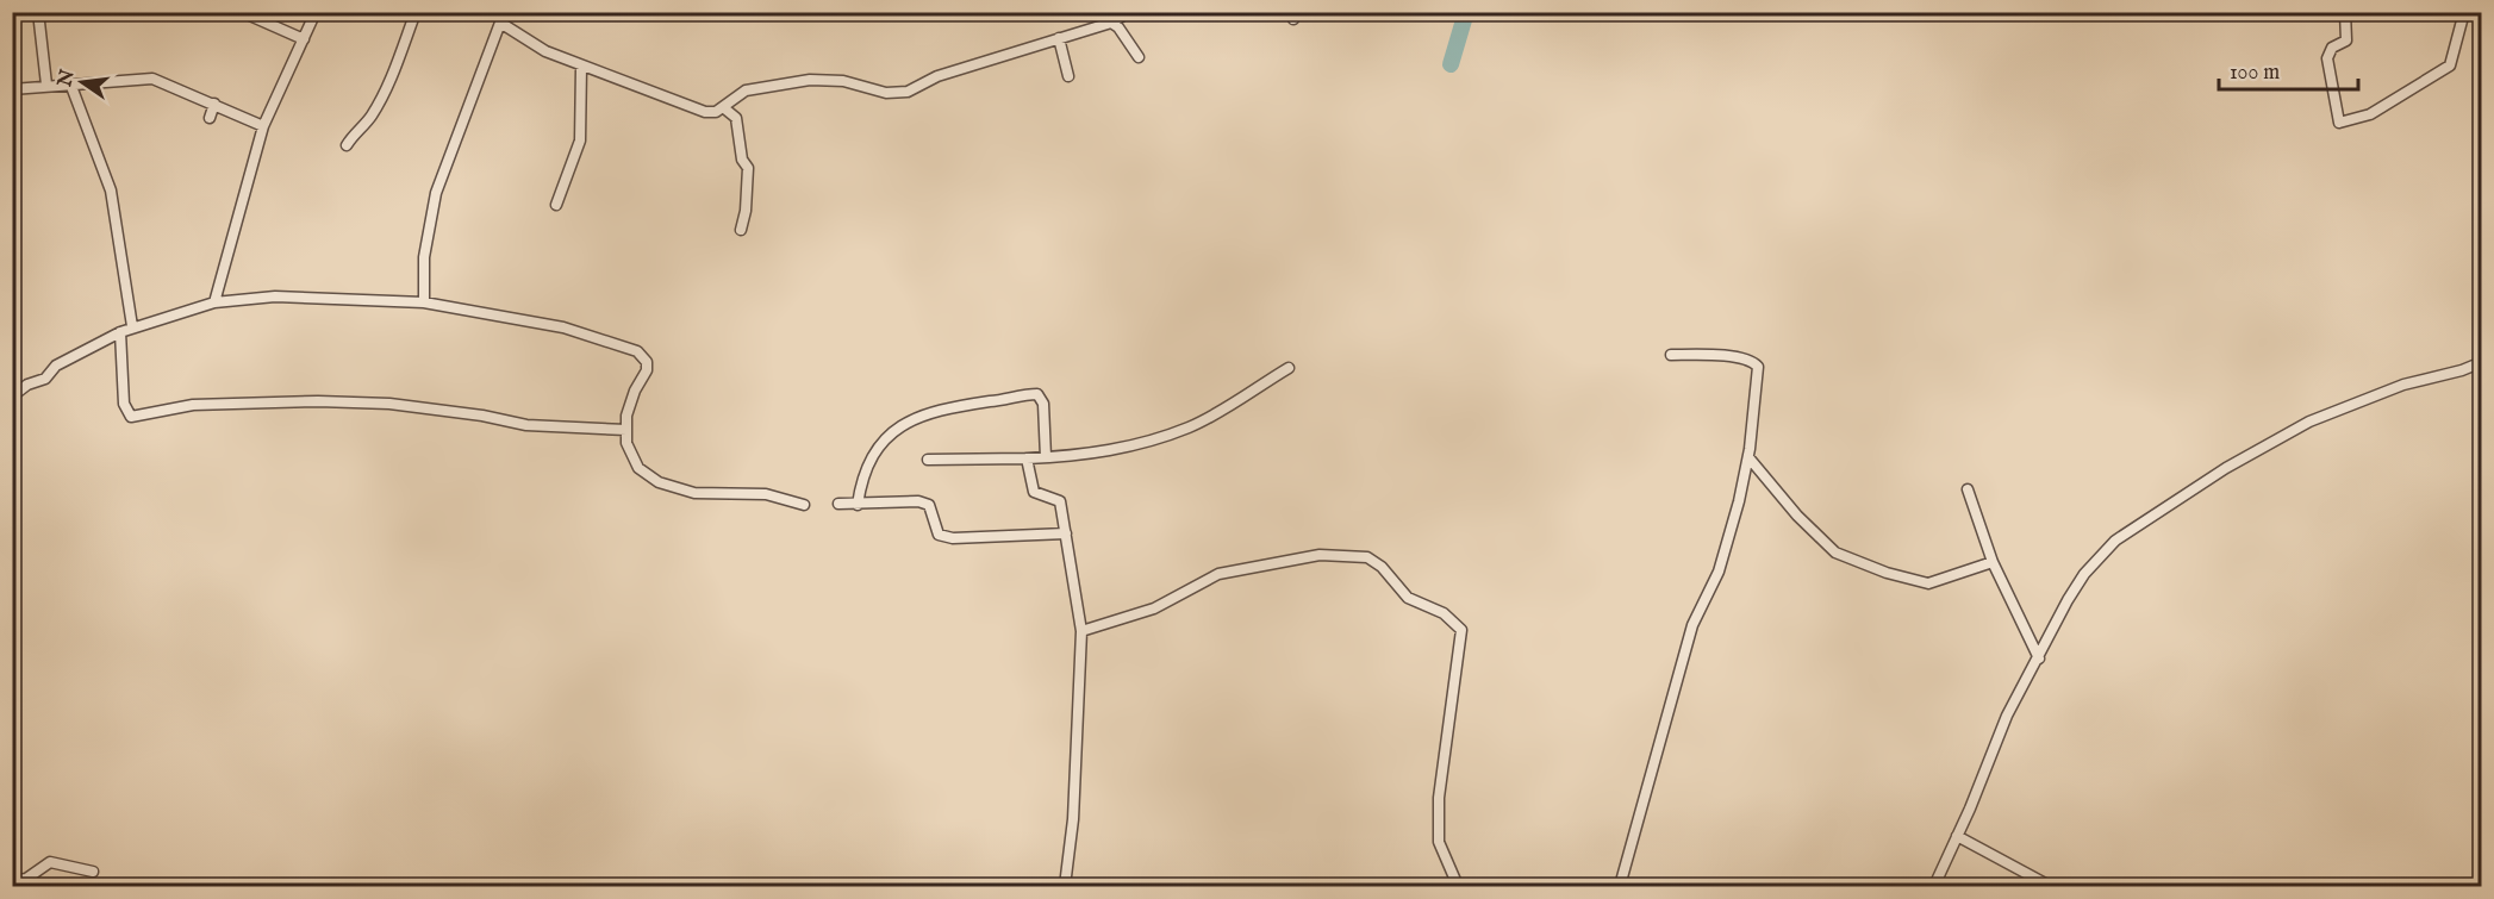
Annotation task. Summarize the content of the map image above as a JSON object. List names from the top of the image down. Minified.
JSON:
{"scale_bar":"100 m","north":"left"}
